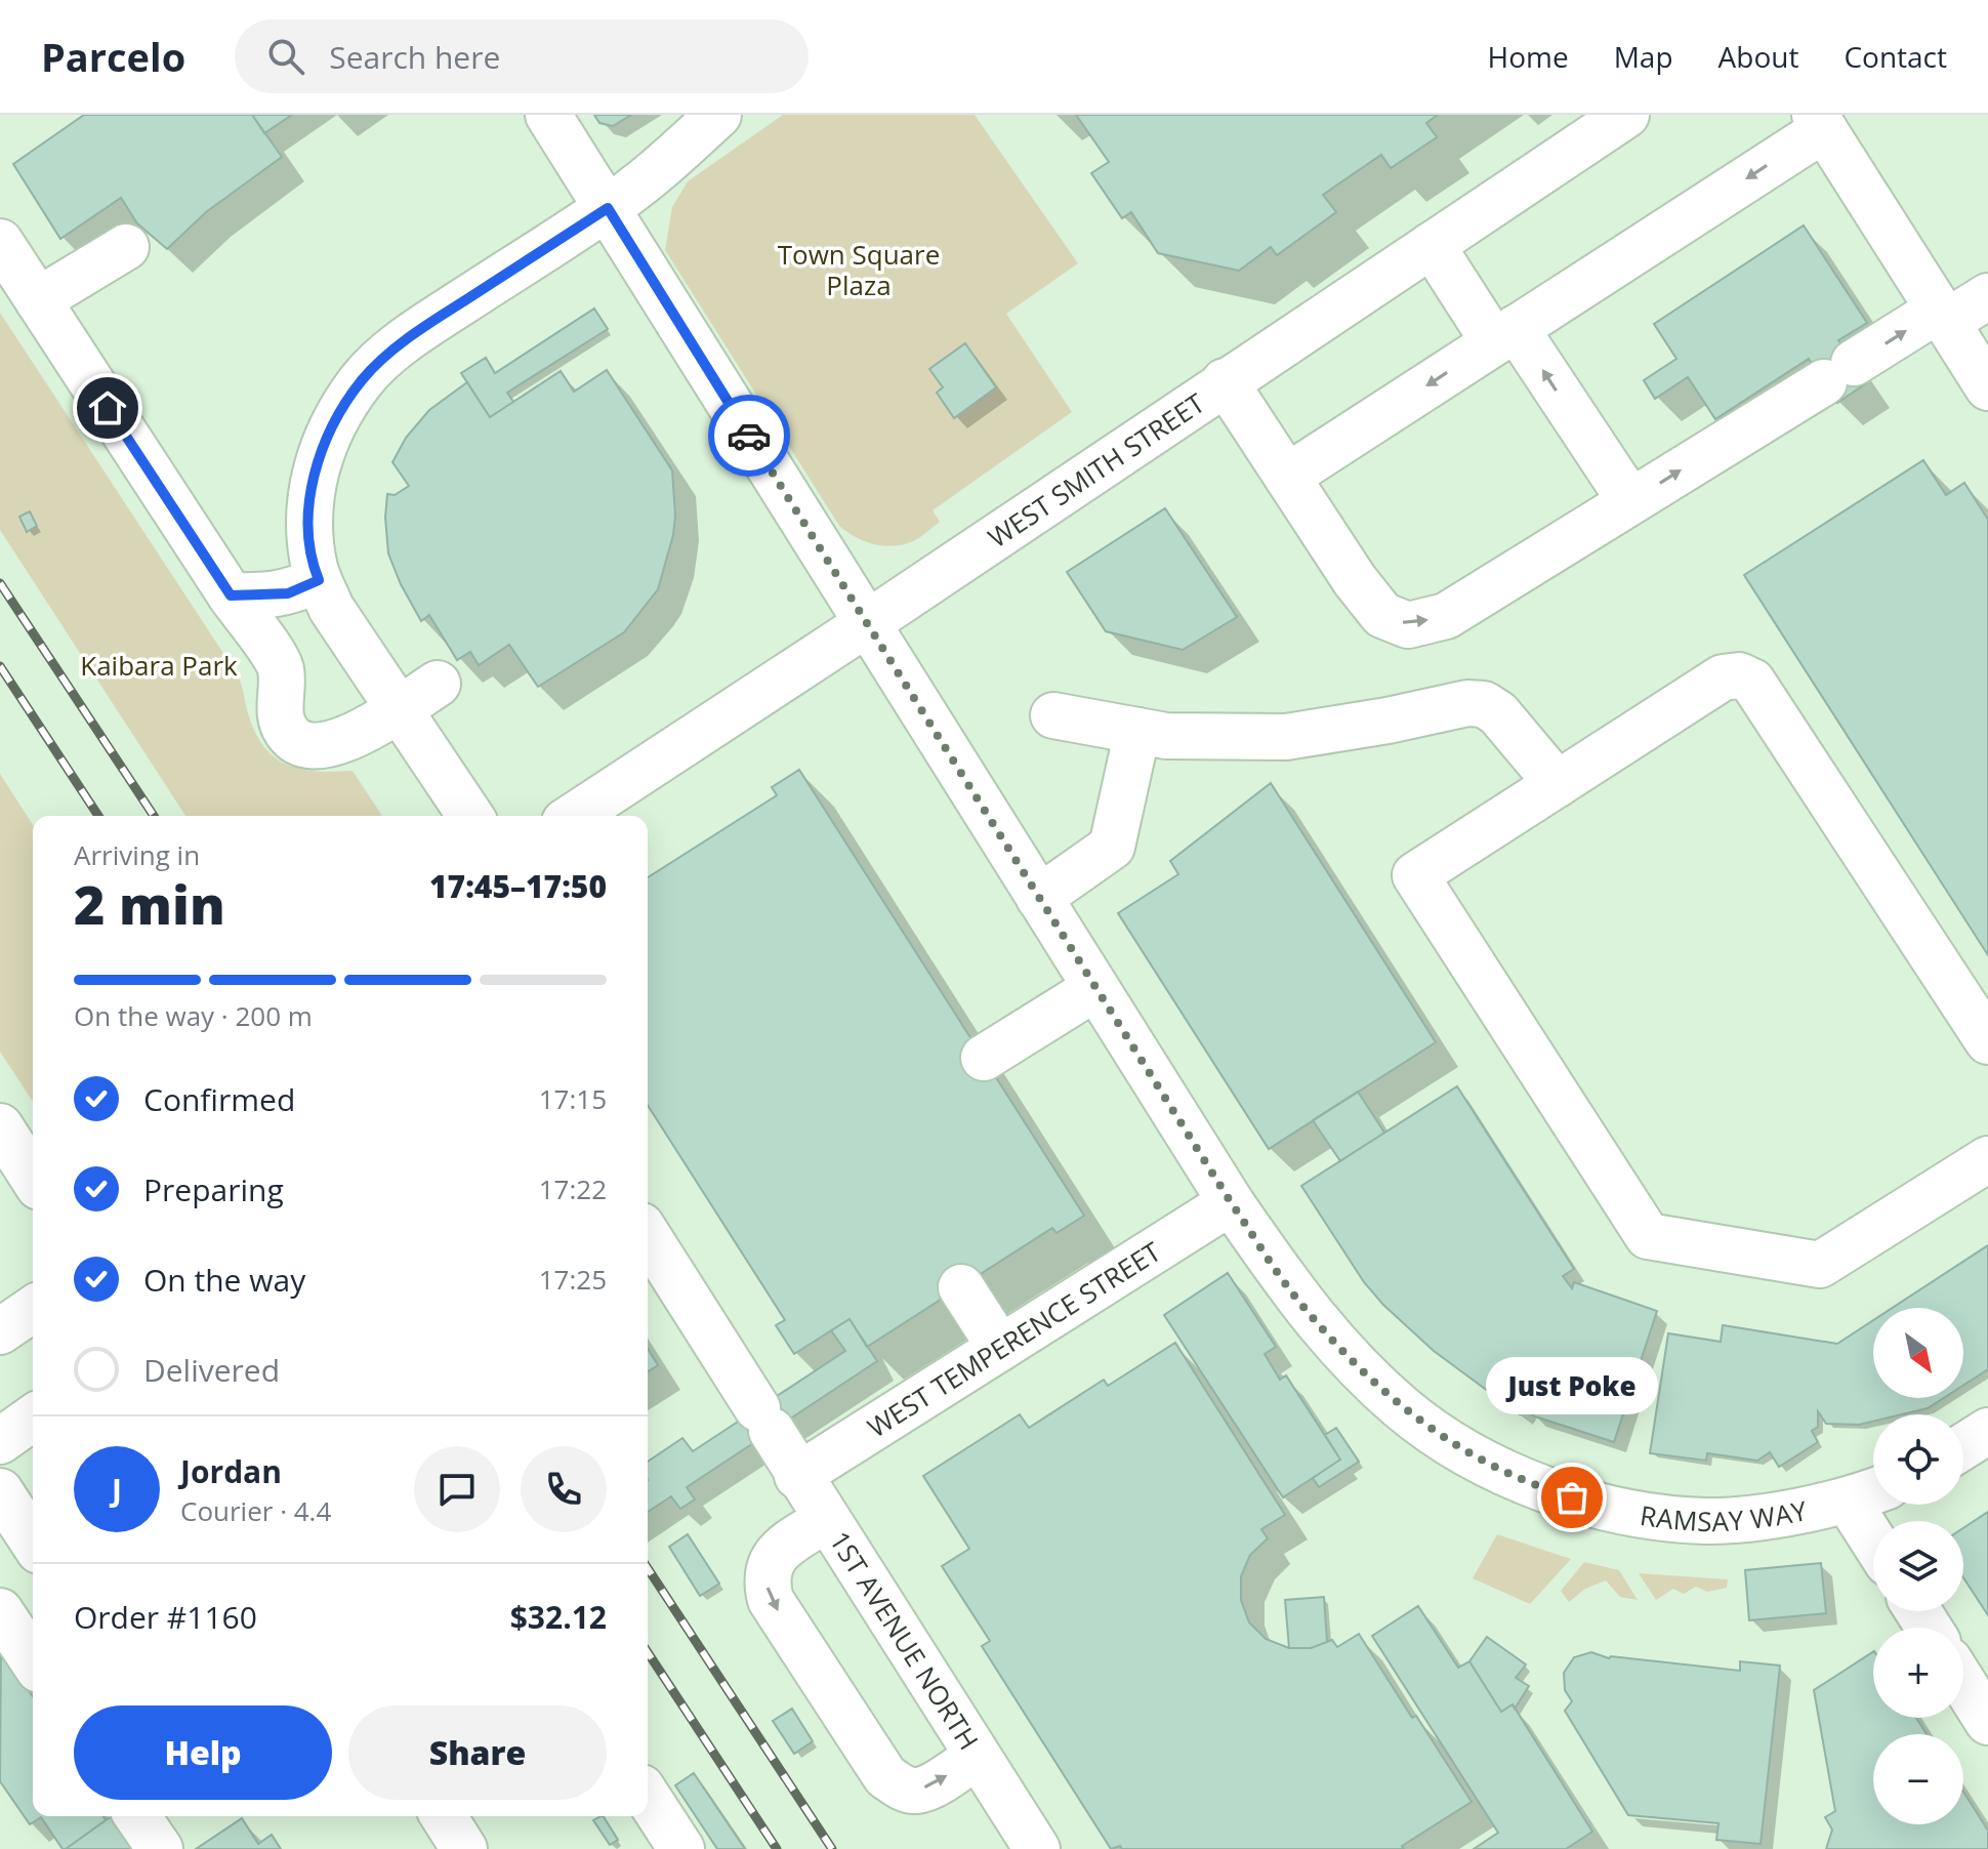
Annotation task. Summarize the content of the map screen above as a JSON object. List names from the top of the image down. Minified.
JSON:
{"streets":{"street":["WEST SMITH STREET","WEST TEMPERENCE STREET","RAMSAY WAY","1ST AVENUE NORTH"]},"crossings":[["WEST SMITH STREET","RAMSAY WAY"],["WEST TEMPERENCE STREET","RAMSAY WAY"],["WEST TEMPERENCE STREET","1ST AVENUE NORTH"]],"parks":["Town Square Plaza","Kaibara Park"],"places":["Just Poke"],"north":"bottom right","page":{"header":"Parcelo","search":"Search here","nav":["Home","Map","About","Contact"],"heading":["2 min","Arriving in","17:45–17:50"],"panel":["Jordan","Courier · 4.4","Order #1160","$32.12"],"bar":"On the way · 200 m","list":[["Confirmed","17:15"],["Preparing","17:22"],["On the way","17:25"],"Delivered"],"map_buttons":["+","−"],"bubble":"Just Poke","round":"J","buttons":["Help","Share"]}}
